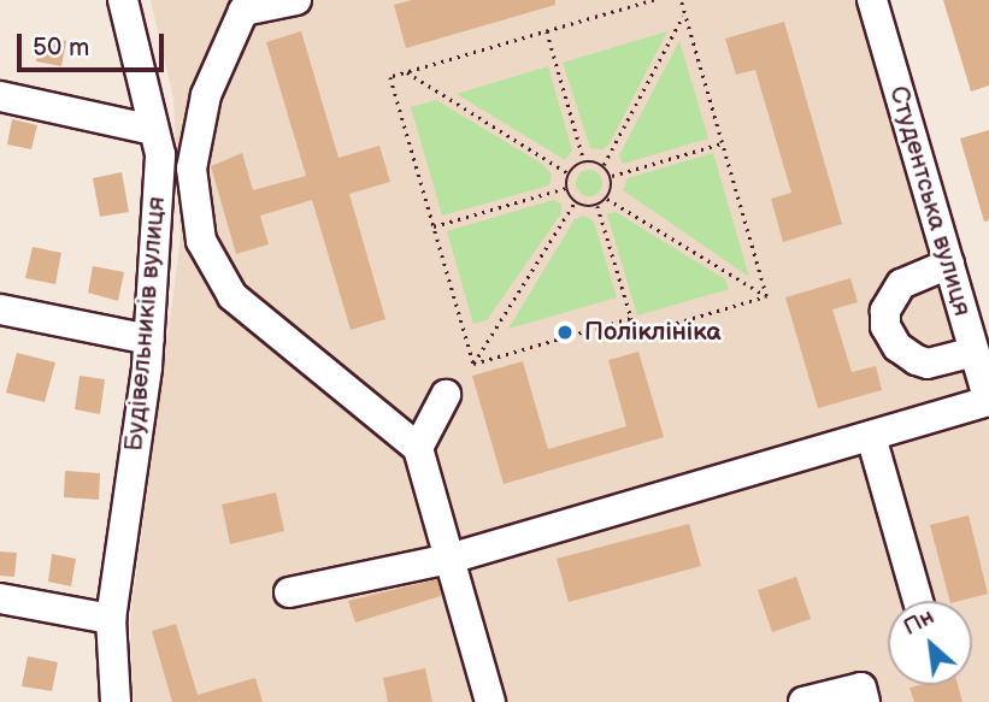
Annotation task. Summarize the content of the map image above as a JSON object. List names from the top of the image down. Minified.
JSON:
{"streets":{"street":["Студентська вулиця","Будівельників вулиця"]},"places":["Поліклініка"],"scale_bar":"50 m","north":"top left"}
